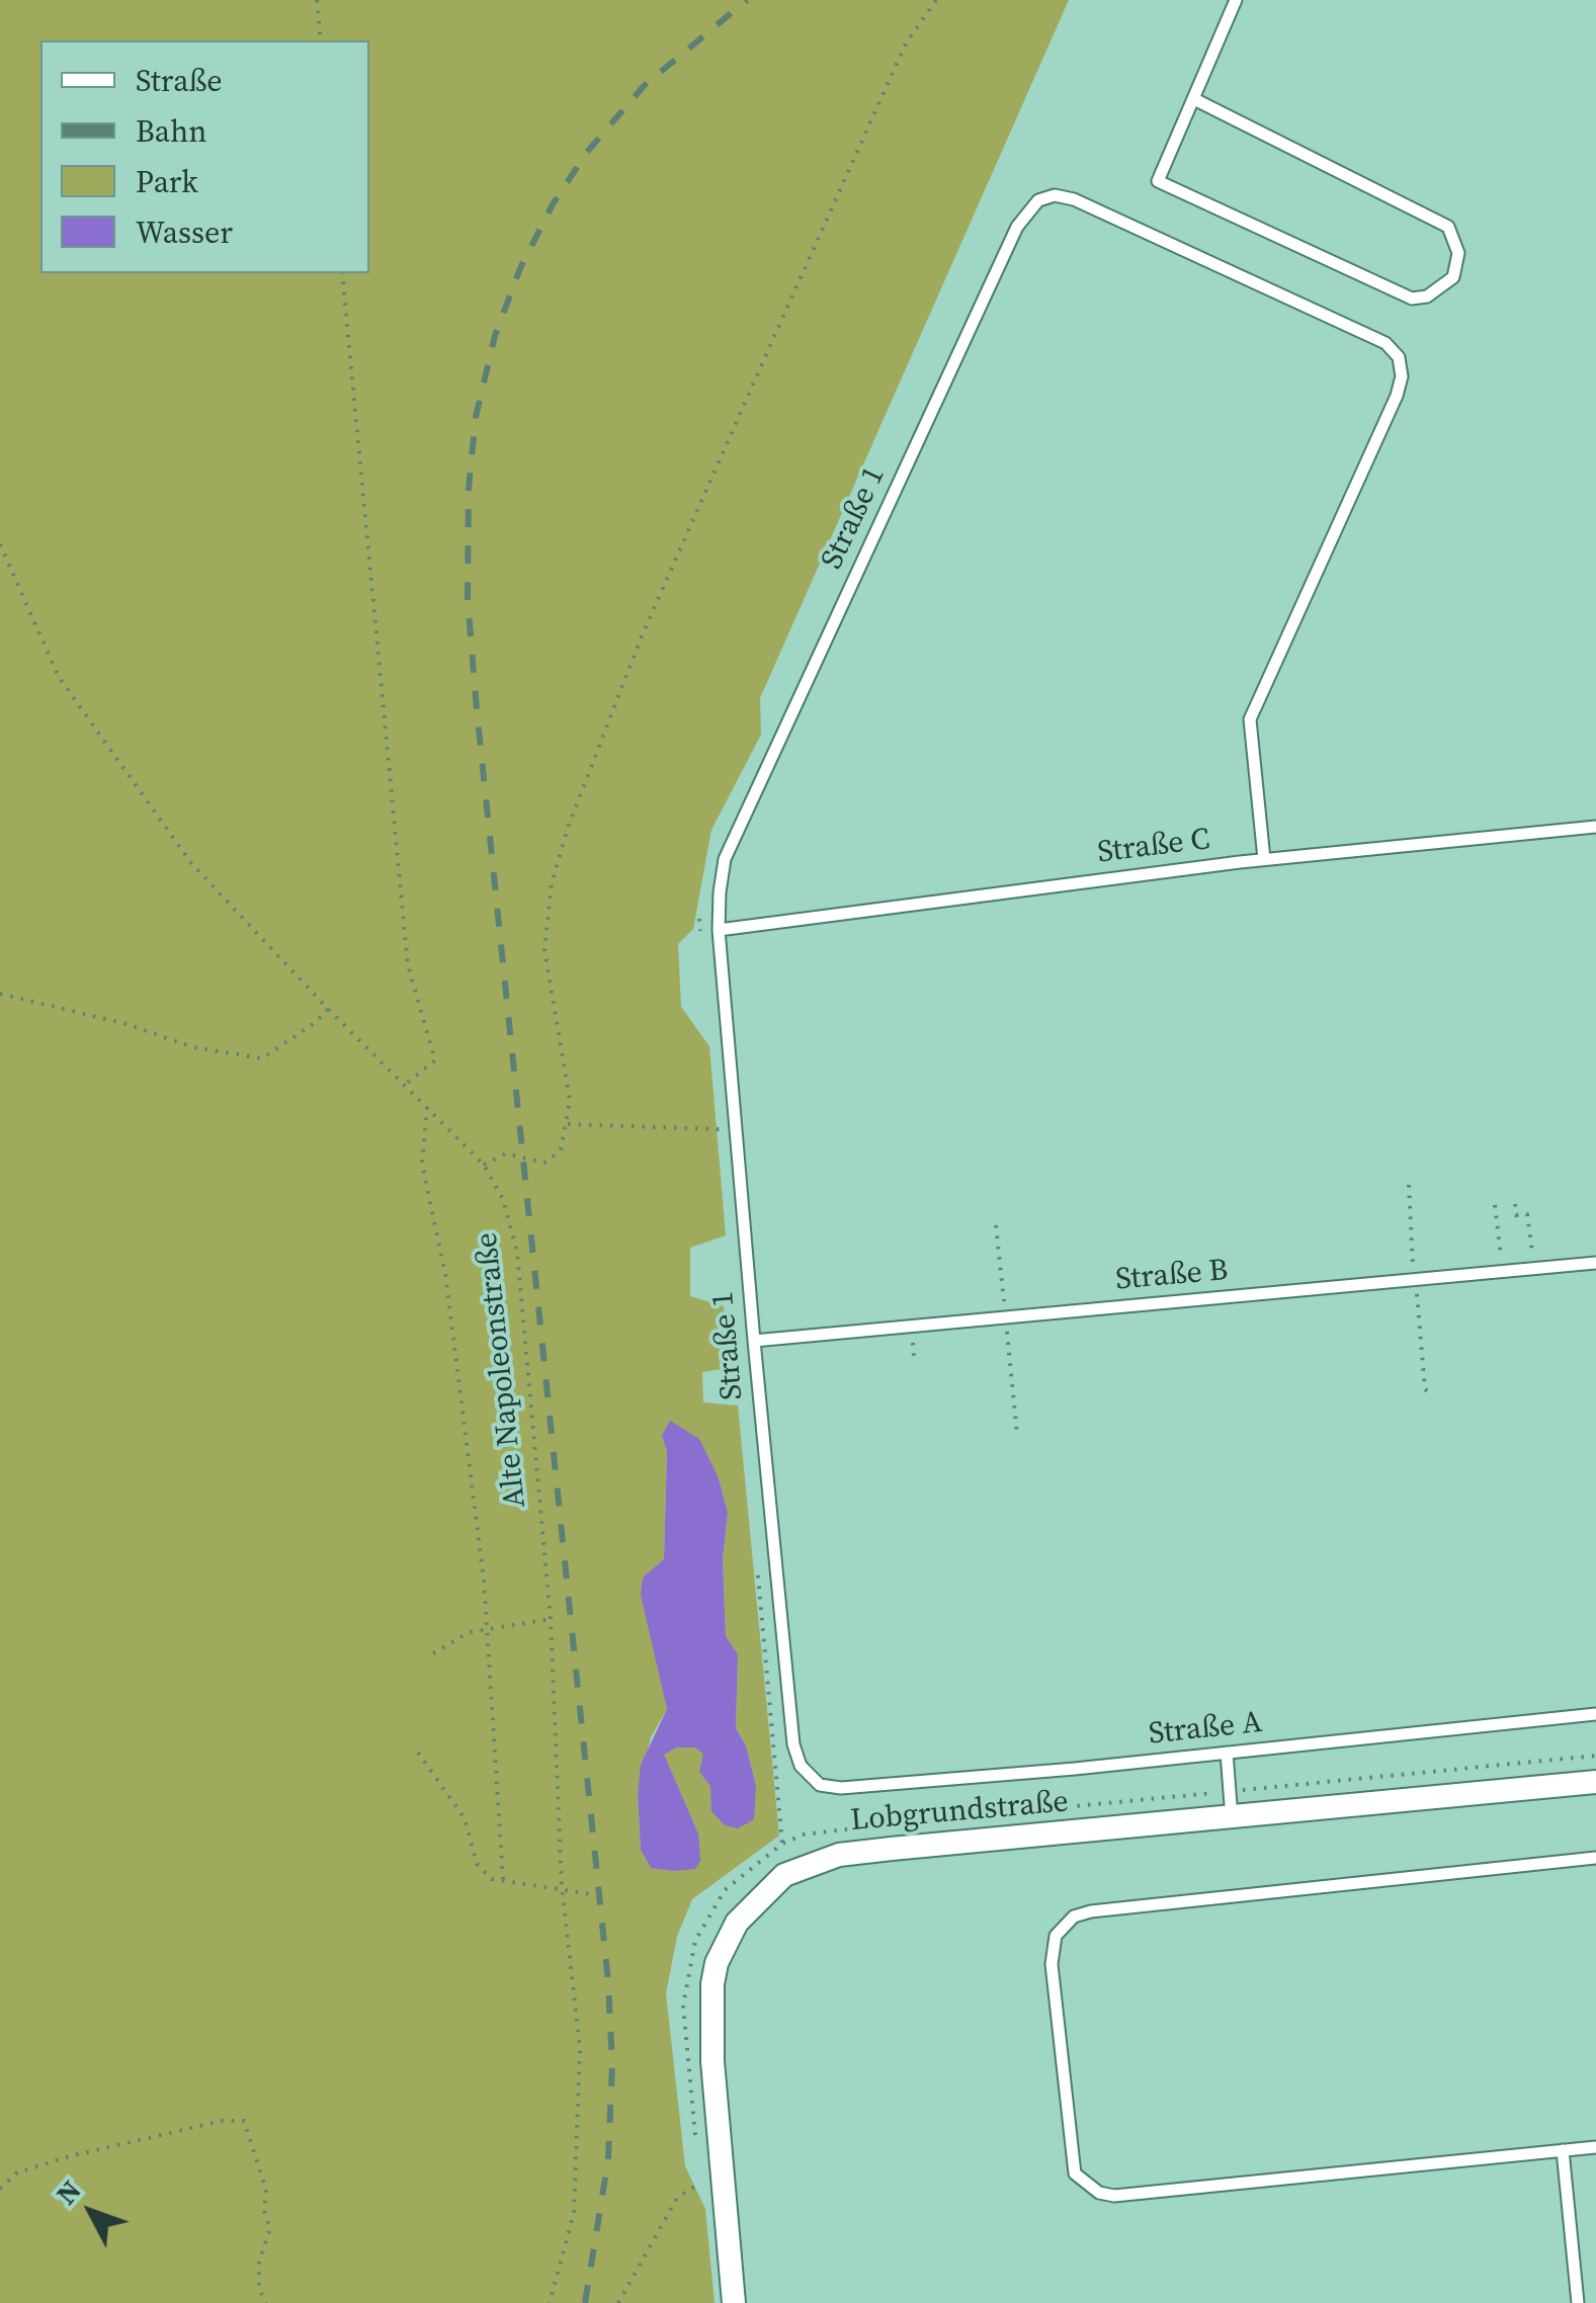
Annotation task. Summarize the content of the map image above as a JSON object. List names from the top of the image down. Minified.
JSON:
{"streets":{"street":["Lobgrundstraße"],"lane":["Straße 1","Straße C","Straße B","Straße A"],"path":["Alte Napoleonstraße"]},"crossings":[["Straße 1","Straße C"],["Straße 1","Straße B"],["Straße 1","Straße A"]],"legend":["Straße","Bahn","Park","Wasser"],"north":"top left"}
